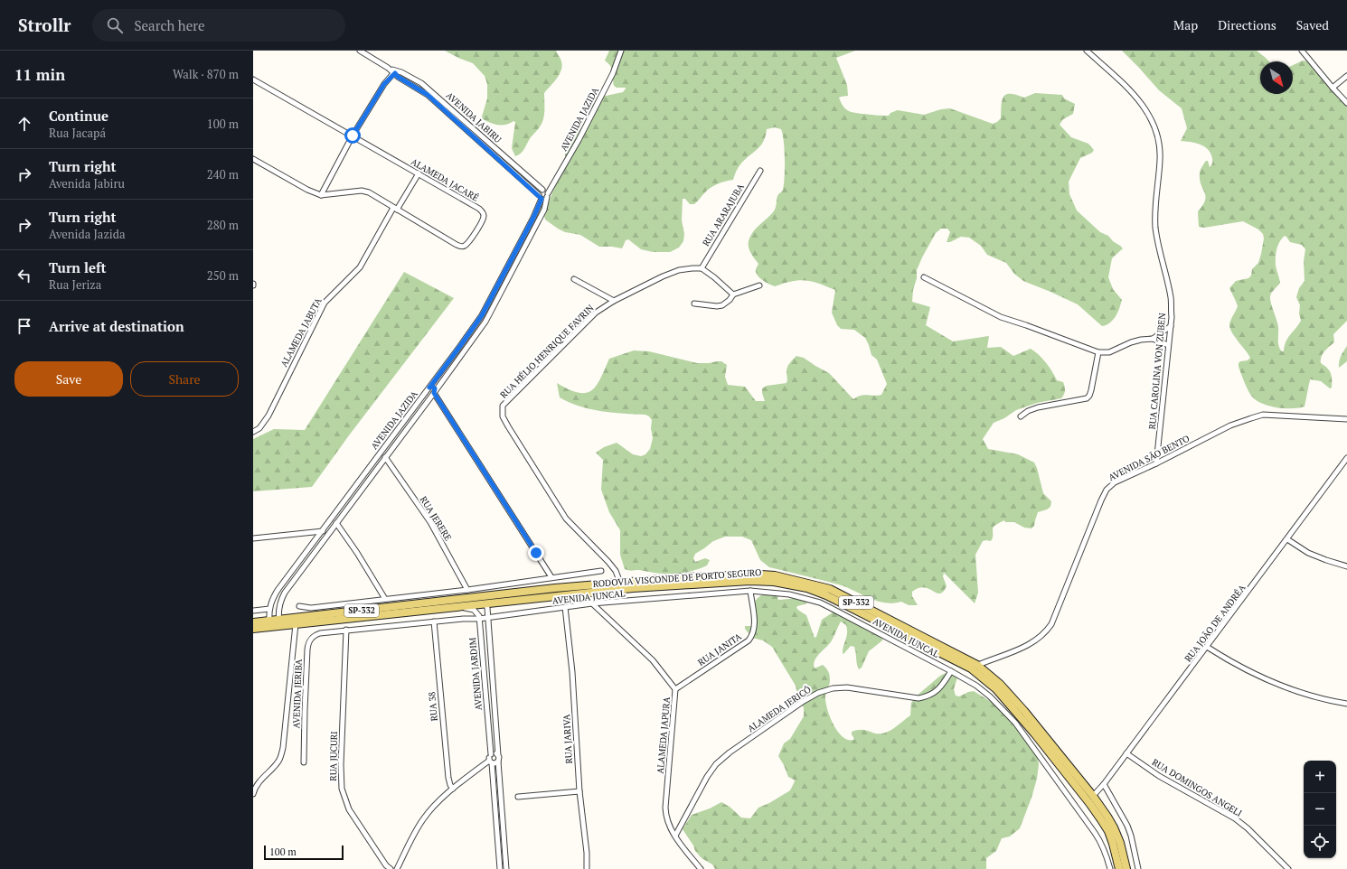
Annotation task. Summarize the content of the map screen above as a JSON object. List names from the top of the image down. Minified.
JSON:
{"streets":{"main road":["RODOVIA VISCONDE DE PORTO SEGURO","SP-332"],"street":["AVENIDA JABIRU","AVENIDA JAZIDA","ALAMEDA JACARÉ","RUA ARARAJUBA","ALAMEDA JABUTA","RUA HÉLIO HENRIQUE FAVRIN","RUA CAROLINA VON ZUBEN","AVENIDA SÃO BENTO","RUA JERERE","AVENIDA JUNCAL","RUA JOÃO DE ANDRÉA","RUA JANITA","AVENIDA JARDIM","AVENIDA JERIBA","RUA 38","ALAMEDA JERICÓ","ALAMEDA JAPURA","RUA JARIVA","RUA JUCURI","RUA DOMINGOS ANGELI"]},"crossings":[["AVENIDA JABIRU","AVENIDA JAZIDA"],["AVENIDA JAZIDA","RUA JERERE"],["AVENIDA JAZIDA","SP-332"],["ALAMEDA JACARÉ","ALAMEDA JABUTA"],["RUA ARARAJUBA","RUA HÉLIO HENRIQUE FAVRIN"],["RUA HÉLIO HENRIQUE FAVRIN","RODOVIA VISCONDE DE PORTO SEGURO"],["RUA CAROLINA VON ZUBEN","AVENIDA SÃO BENTO"],["AVENIDA SÃO BENTO","RODOVIA VISCONDE DE PORTO SEGURO"],["RODOVIA VISCONDE DE PORTO SEGURO","SP-332"],["RODOVIA VISCONDE DE PORTO SEGURO","RUA JOÃO DE ANDRÉA"],["RODOVIA VISCONDE DE PORTO SEGURO","AVENIDA JARDIM"],["AVENIDA JUNCAL","RUA JANITA"],["AVENIDA JUNCAL","AVENIDA JARDIM"],["AVENIDA JUNCAL","AVENIDA JERIBA"],["AVENIDA JUNCAL","RUA 38"],["AVENIDA JUNCAL","ALAMEDA JERICÓ"],["AVENIDA JUNCAL","ALAMEDA JAPURA"],["AVENIDA JUNCAL","RUA JARIVA"],["AVENIDA JUNCAL","RUA JUCURI"],["RUA JOÃO DE ANDRÉA","RUA DOMINGOS ANGELI"],["RUA JANITA","ALAMEDA JAPURA"],["ALAMEDA JERICÓ","ALAMEDA JAPURA"]],"scale_bar":"100 m","north":"bottom right","page":{"header":"Strollr","search":"Search here","nav":["Map","Directions","Saved"],"heading":["11 min","Walk · 870 m"],"list":[["Continue","Rua Jacapá","100 m"],["Turn right","Avenida Jabiru","240 m"],["Turn right","Avenida Jazida","280 m"],["Turn left","Rua Jeriza","250 m"],"Arrive at destination"],"buttons":["Save","Share"],"map_buttons":["+","−"],"scale":"100 m"}}
